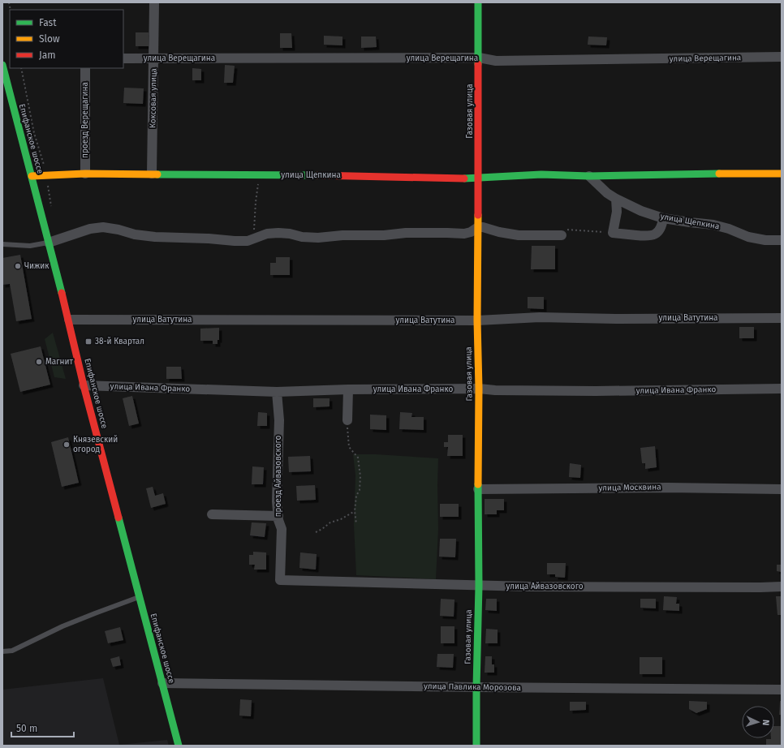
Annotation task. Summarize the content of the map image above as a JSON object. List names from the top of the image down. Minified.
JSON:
{"streets":{"street":["улица Верещагина","Коксовая улица","Газовая улица","проезд Верещагина","Епифанское шоссе","улица Щепкина","улица Ватутина","улица Ивана Франко","проезд Айвазовского","улица Москвина","улица Айвазовского","улица Павлика Морозова"]},"crossings":[["улица Верещагина","Коксовая улица"],["улица Верещагина","Газовая улица"],["Коксовая улица","улица Щепкина"],["Газовая улица","улица Щепкина"],["Газовая улица","улица Ватутина"],["Газовая улица","улица Ивана Франко"],["Газовая улица","улица Москвина"],["Газовая улица","улица Айвазовского"],["Газовая улица","улица Павлика Морозова"],["проезд Верещагина","улица Щепкина"],["Епифанское шоссе","улица Щепкина"],["Епифанское шоссе","улица Ватутина"],["Епифанское шоссе","улица Ивана Франко"],["Епифанское шоссе","улица Павлика Морозова"],["улица Ивана Франко","проезд Айвазовского"],["проезд Айвазовского","улица Айвазовского"]],"places":{"other":["Чижик","Магнит","Князевский огород"],"transit":["38-й Квартал"]},"legend":["Fast","Slow","Jam"],"scale_bar":"50 m","north":"right"}
